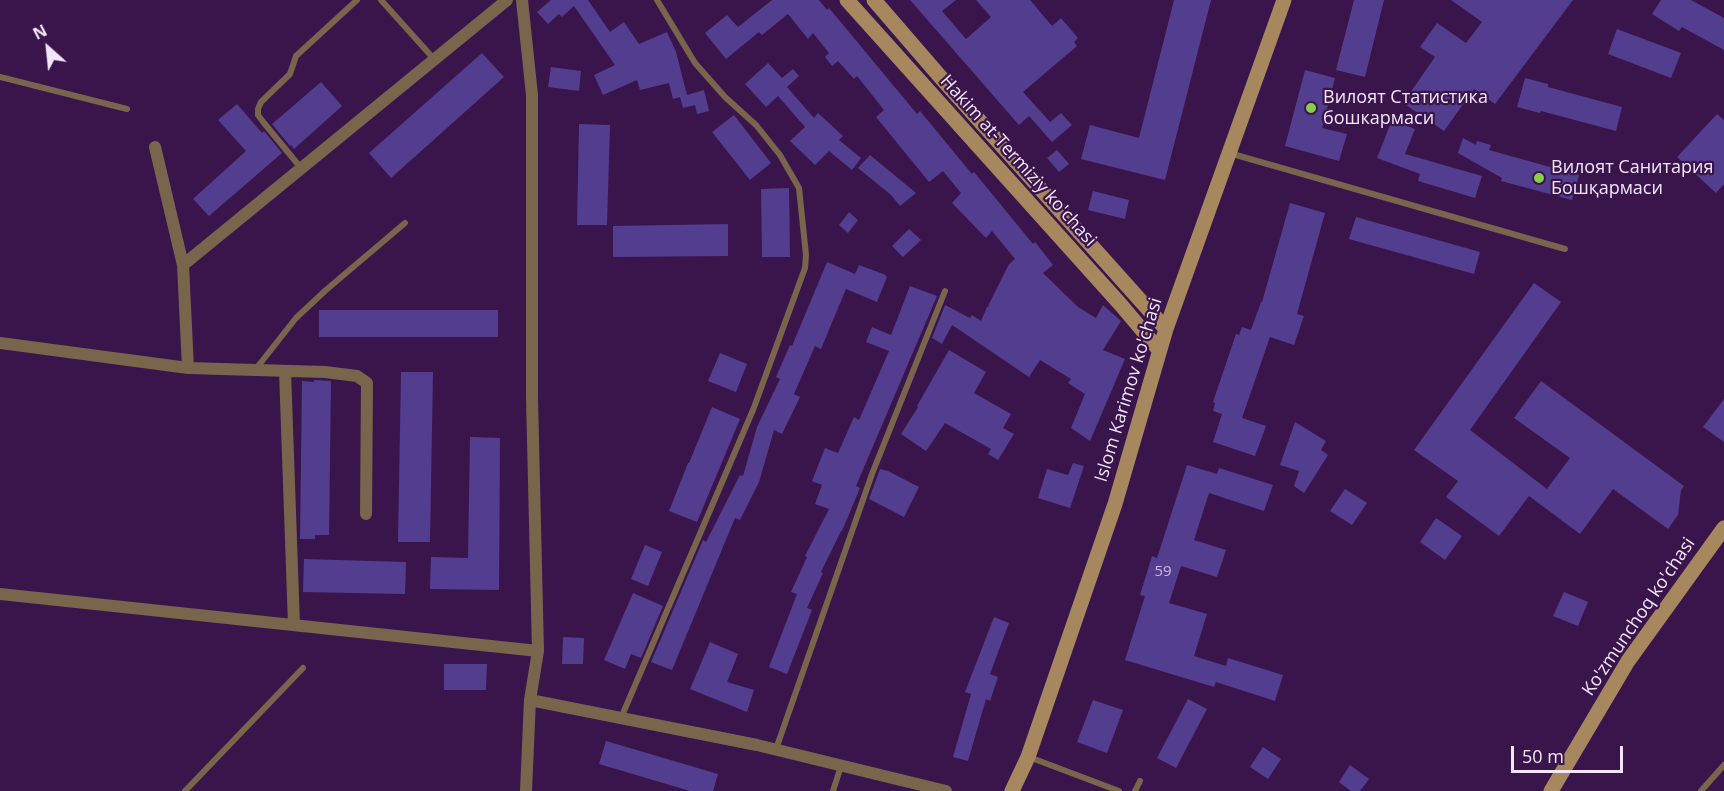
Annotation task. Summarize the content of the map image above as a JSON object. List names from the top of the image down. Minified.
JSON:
{"streets":{"main road":["Hakim at-Termiziy ko'chasi","Islom Karimov ko'chasi","Ko'zmunchoq ko'chasi"]},"crossings":[["Hakim at-Termiziy ko'chasi","Islom Karimov ko'chasi"]],"places":["Вилоят Статистика бошкармаси","Вилоят Санитария Бошқармаси"],"house_numbers":["59"],"scale_bar":"50 m","north":"top left"}
